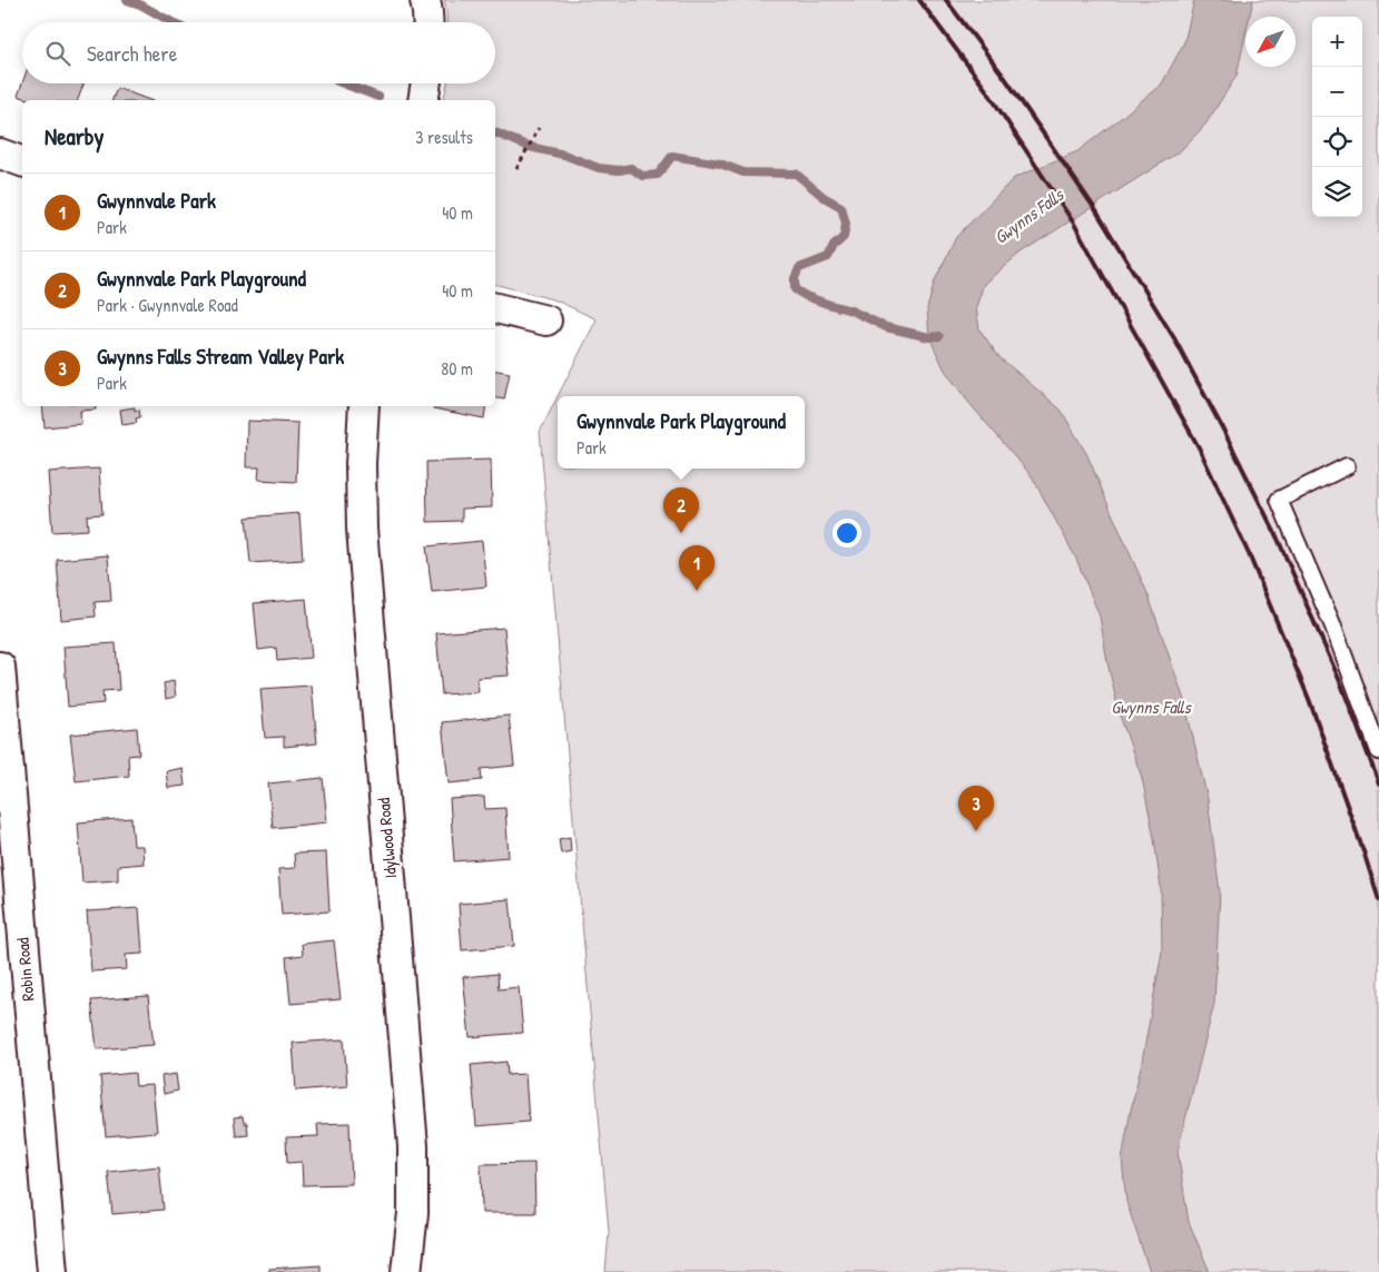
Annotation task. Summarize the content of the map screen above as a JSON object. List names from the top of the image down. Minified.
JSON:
{"streets":{"street":["Idylwood Road","Robin Road"]},"water":["Gwynns Falls"],"north":"bottom left","page":{"map_buttons":["+","−"],"search":"Search here","heading":["Nearby","3 results"],"list":[{"mark":"1","name":"Gwynnvale Park","note":"Park","value":"40 m"},{"mark":"2","name":"Gwynnvale Park Playground","note":"Park · Gwynnvale Road","value":"40 m"},{"mark":"3","name":"Gwynns Falls Stream Valley Park","note":"Park","value":"80 m"}],"popup":["Gwynnvale Park Playground","Park"],"pins":["2","1","3"]}}
